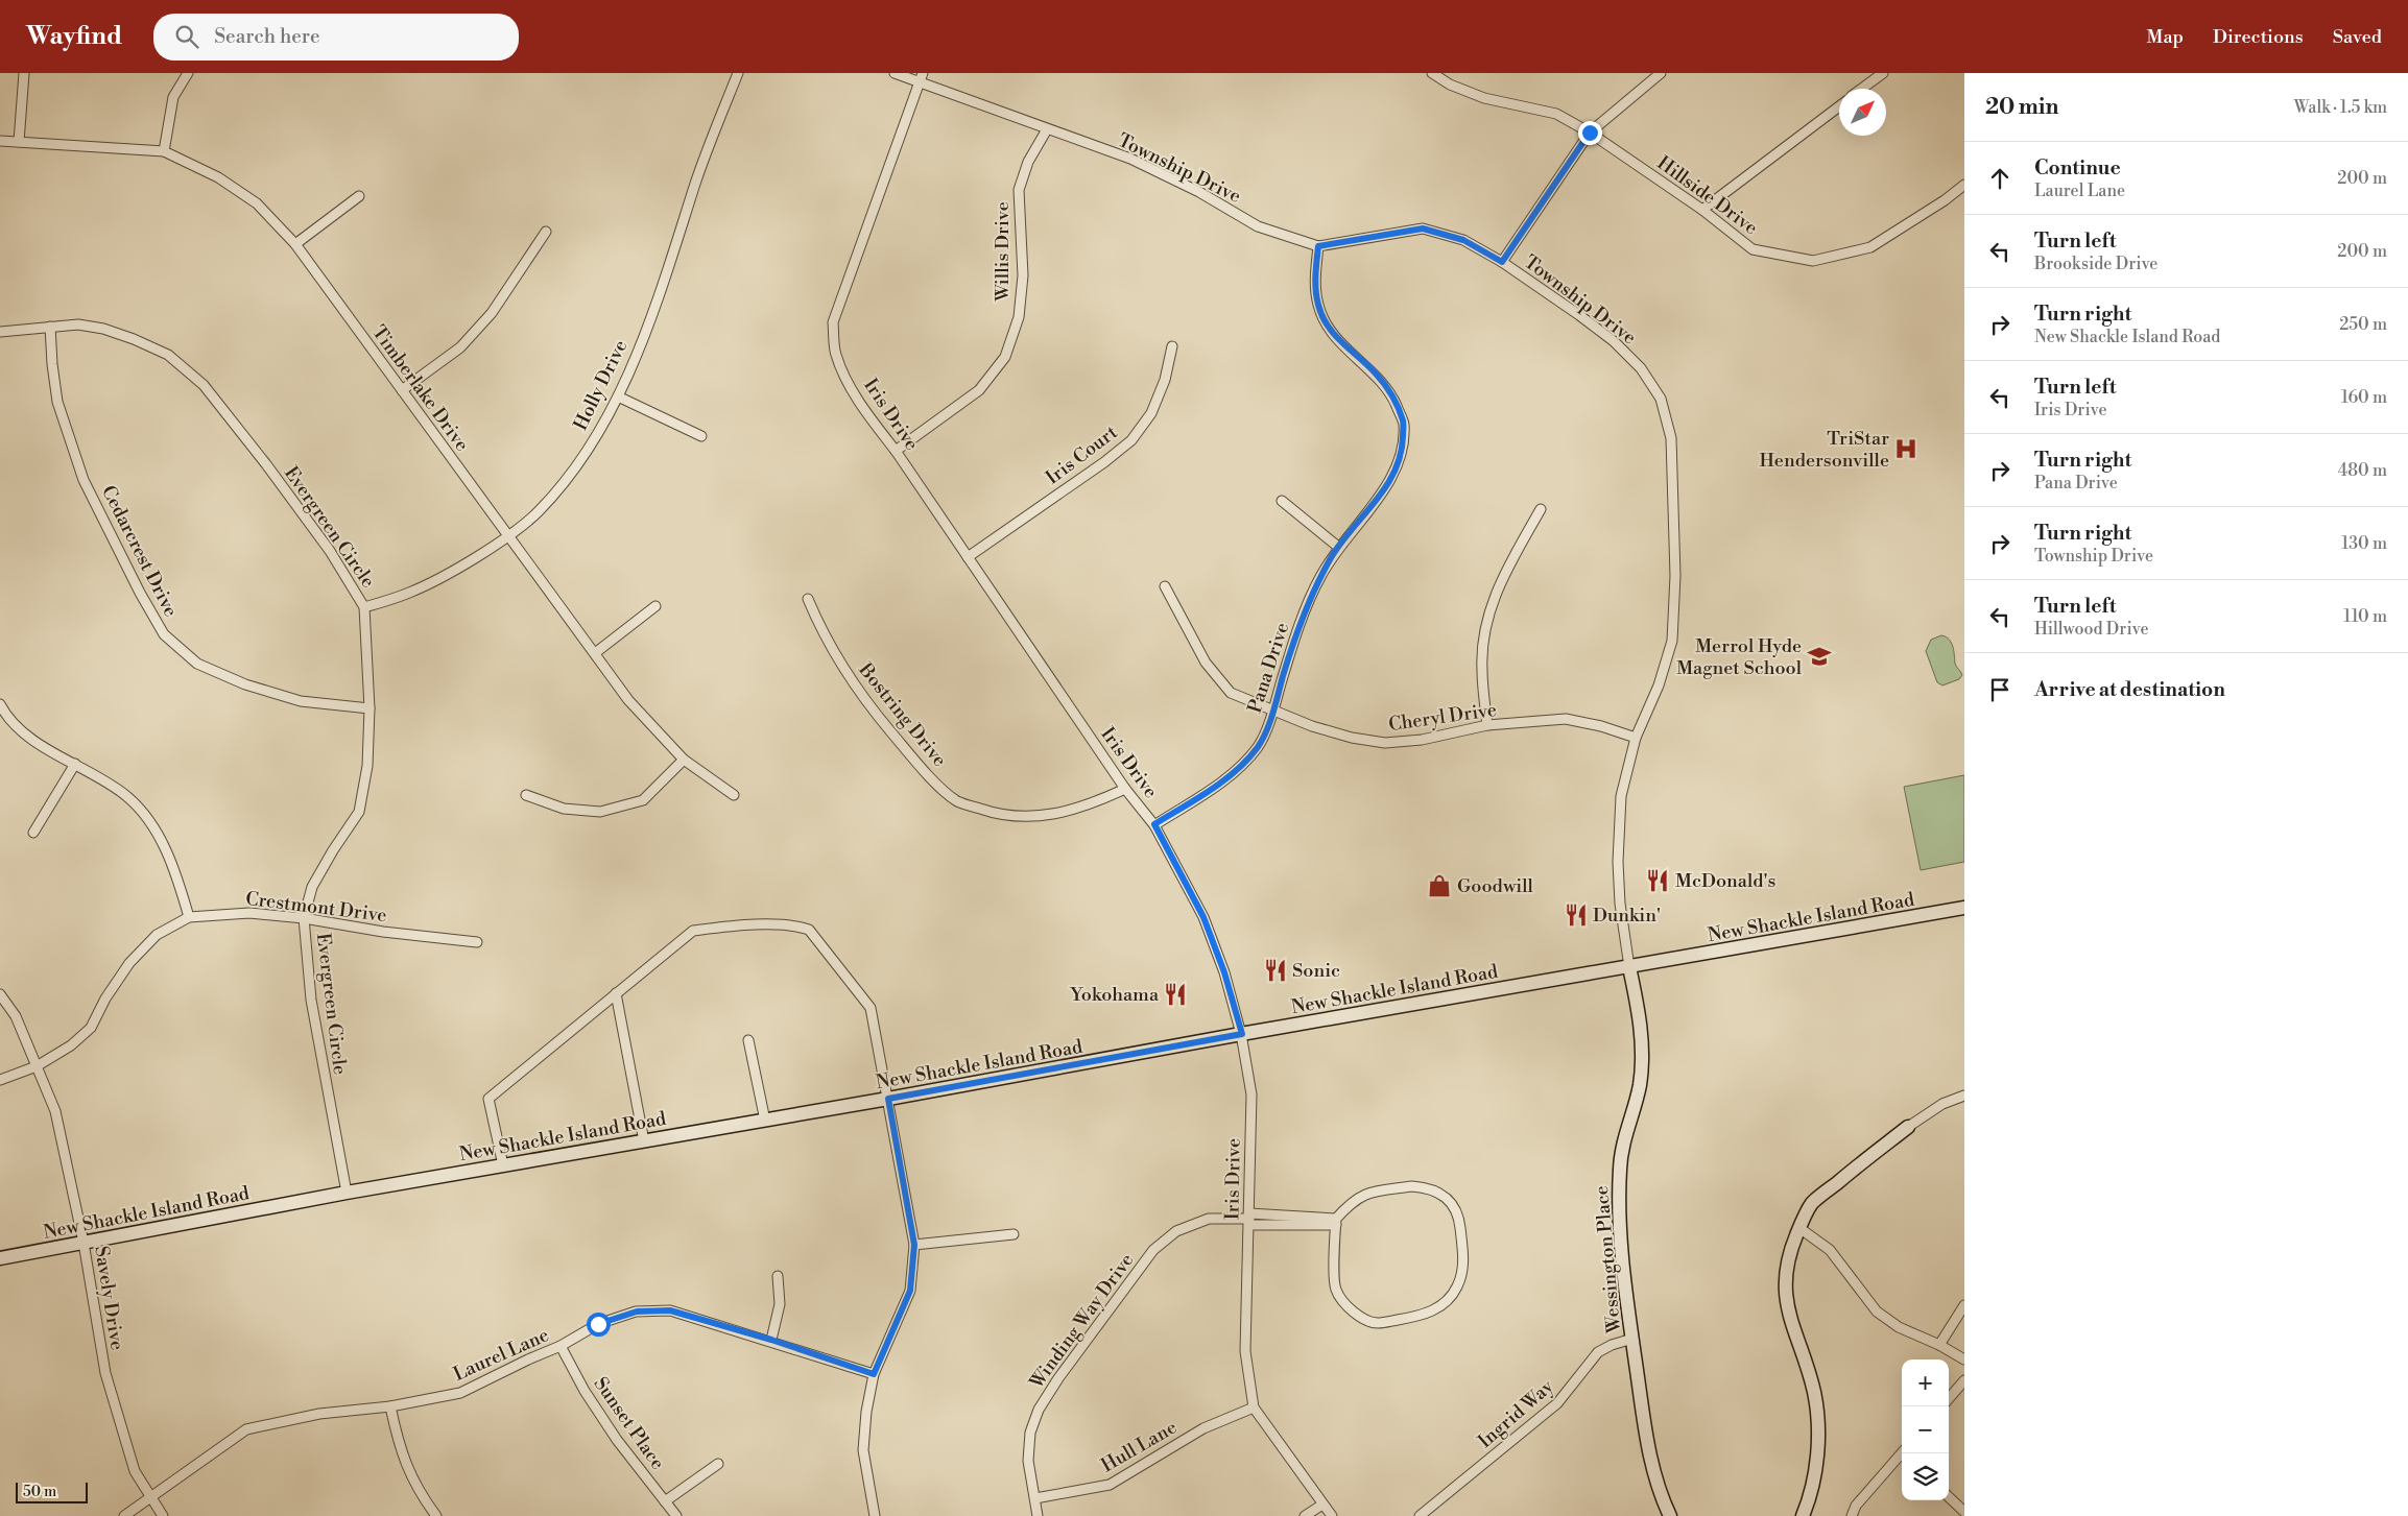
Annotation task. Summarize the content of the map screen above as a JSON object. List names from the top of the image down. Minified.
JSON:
{"streets":{"main road":["New Shackle Island Road","Wessington Place"],"street":["Township Drive","Hillside Drive","Willis Drive","Holly Drive","Timberlake Drive","Iris Drive","Iris Court","Evergreen Circle","Cedarcrest Drive","Pana Drive","Bostring Drive","Cheryl Drive","Crestmont Drive","Savely Drive","Winding Way Drive","Laurel Lane","Ingrid Way","Sunset Place","Hull Lane"]},"crossings":[["Township Drive","Willis Drive"],["Township Drive","Iris Drive"],["Township Drive","Pana Drive"],["Township Drive","Cheryl Drive"],["Township Drive","New Shackle Island Road"],["Township Drive","Wessington Place"],["Willis Drive","Iris Drive"],["Holly Drive","Timberlake Drive"],["Holly Drive","Evergreen Circle"],["Iris Drive","Iris Court"],["Iris Drive","Pana Drive"],["Iris Drive","Bostring Drive"],["Iris Drive","New Shackle Island Road"],["Iris Drive","Winding Way Drive"],["Iris Drive","Hull Lane"],["Evergreen Circle","Cedarcrest Drive"],["Evergreen Circle","Crestmont Drive"],["Evergreen Circle","New Shackle Island Road"],["Pana Drive","Cheryl Drive"],["Crestmont Drive","Savely Drive"],["New Shackle Island Road","Wessington Place"],["New Shackle Island Road","Savely Drive"],["Wessington Place","Ingrid Way"],["Savely Drive","Laurel Lane"],["Winding Way Drive","Hull Lane"],["Laurel Lane","Sunset Place"]],"places":{"hospital":["TriStar Hendersonville"],"school or university":["Merrol Hyde Magnet School"],"restaurant":["McDonald's","Dunkin'","Sonic","Yokohama"],"shop":["Goodwill"]},"scale_bar":"50 m","north":"top right","page":{"header":"Wayfind","search":"Search here","nav":["Map","Directions","Saved"],"heading":["20 min","Walk · 1.5 km"],"list":[["Continue","Laurel Lane","200 m"],["Turn left","Brookside Drive","200 m"],["Turn right","New Shackle Island Road","250 m"],["Turn left","Iris Drive","160 m"],["Turn right","Pana Drive","480 m"],["Turn right","Township Drive","130 m"],["Turn left","Hillwood Drive","110 m"],"Arrive at destination"],"map_buttons":["+","−"],"scale":"50 m"}}
